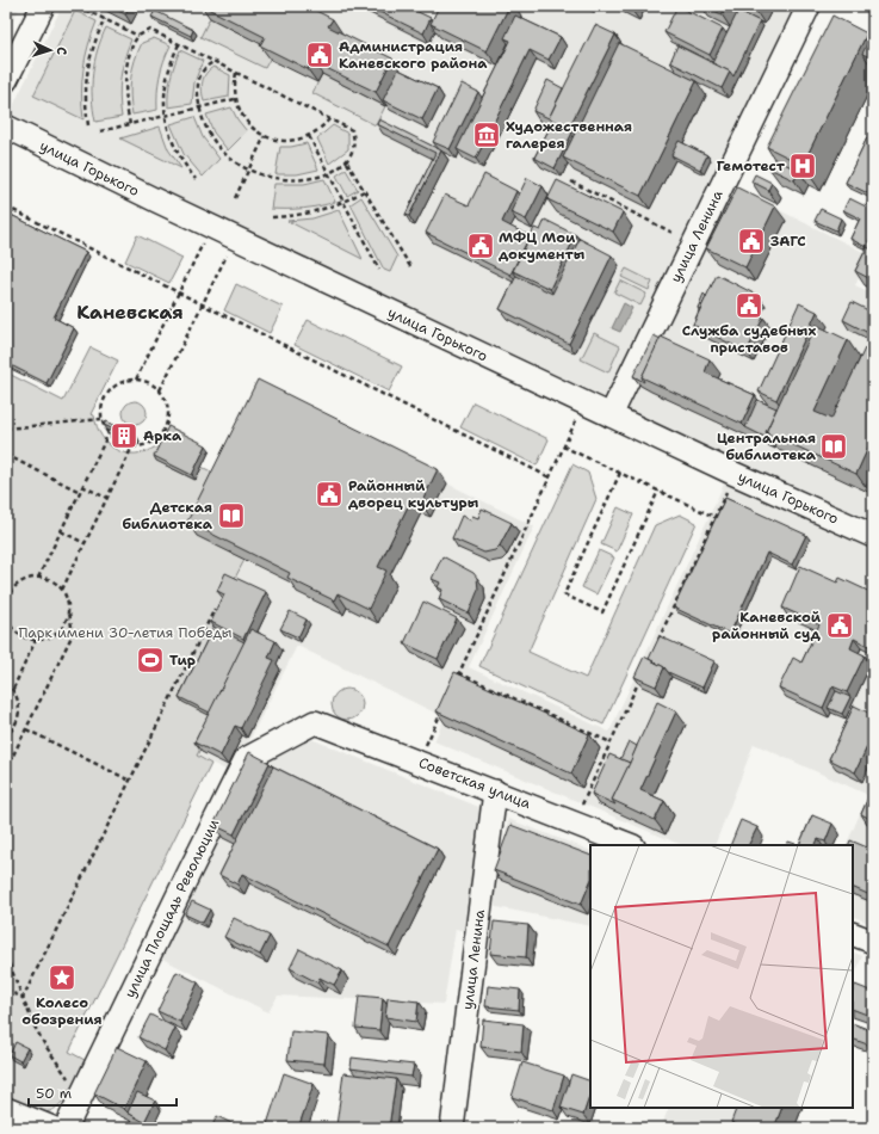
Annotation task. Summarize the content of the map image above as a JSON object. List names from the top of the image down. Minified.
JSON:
{"streets":{"street":["улица Горького","улица Ленина","Советская улица","улица Площадь Революции"]},"crossings":[["улица Горького","улица Ленина"],["улица Ленина","Советская улица"],["Советская улица","улица Площадь Революции"]],"districts":["Каневская"],"parks":["Парк имени 30-летия Победы"],"places":{"public building":["Администрация Каневского района","ЗАГС","МФЦ Мои документы","Служба судебных приставов","Районный дворец культуры","Каневской районный суд"],"museum":["Художественная галерея"],"hospital":["Гемотест"],"building":["Арка"],"library":["Центральная библиотека","Детская библиотека"],"sports":["Тир"],"place":["Колесо обозрения"]},"scale_bar":"50 m","north":"right"}
